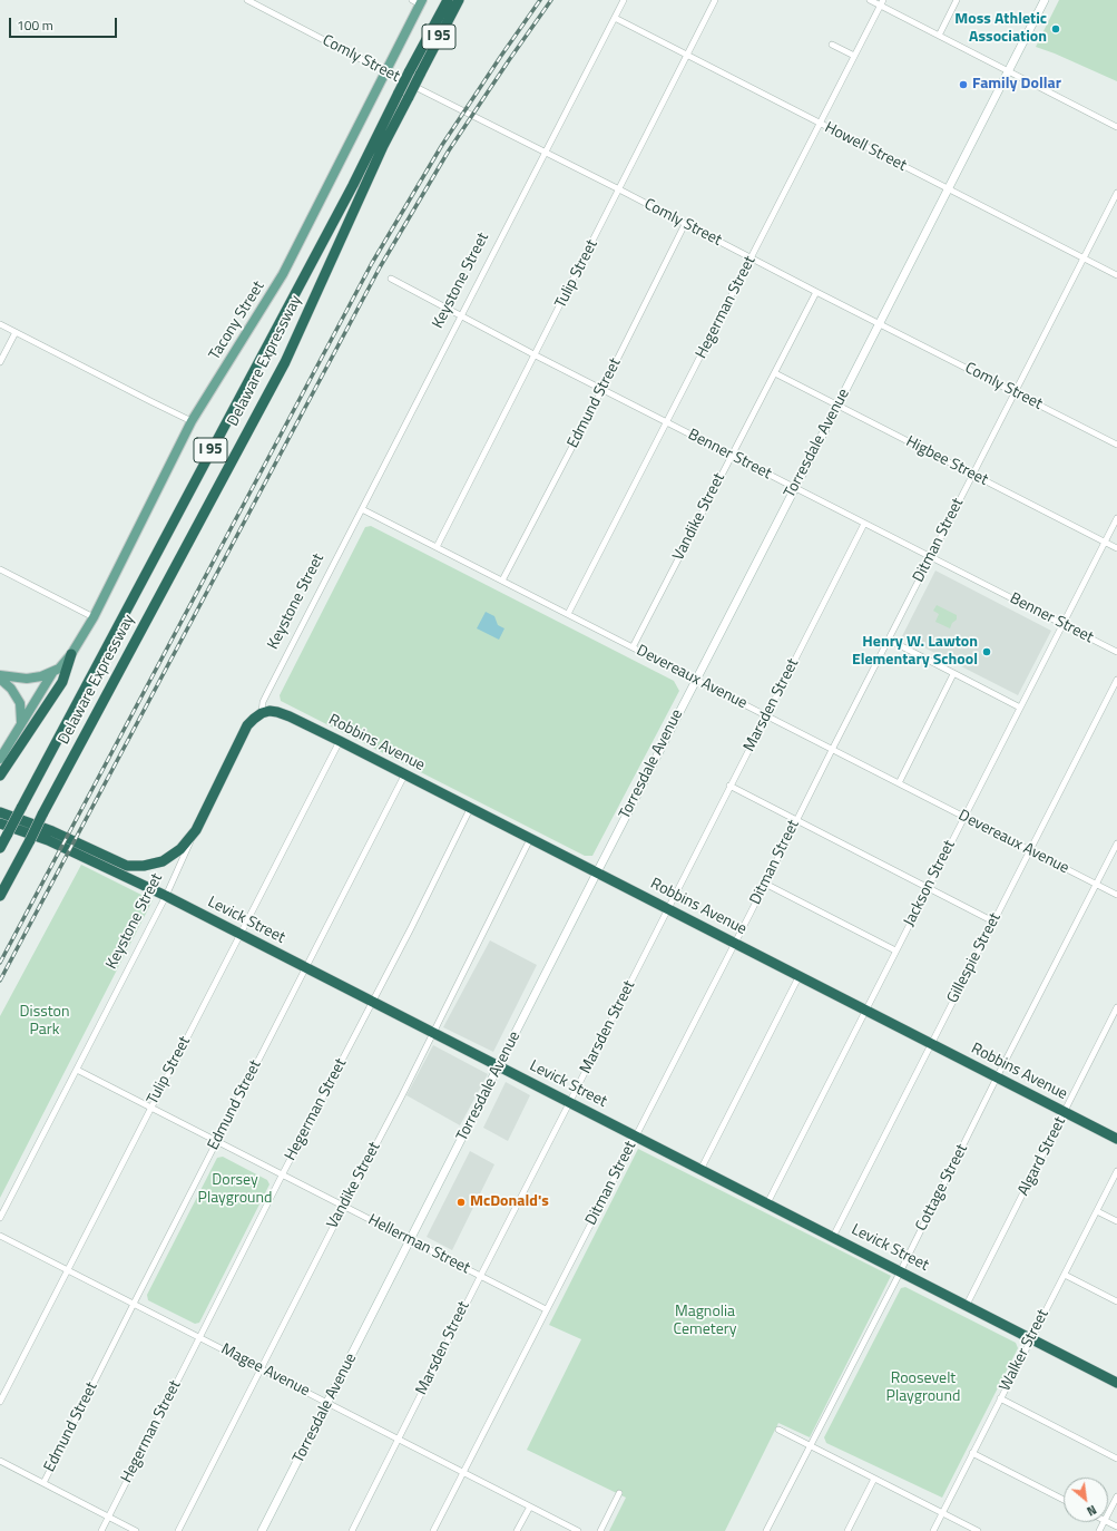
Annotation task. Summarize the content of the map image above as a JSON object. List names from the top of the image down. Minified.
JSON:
{"streets":{"highway":["I 95","Keystone Street","Delaware Expressway","Robbins Avenue","Levick Street"],"main road":["Tacony Street"],"street":["Comly Street","Howell Street","Tulip Street","Hegerman Street","Edmund Street","Torresdale Avenue","Benner Street","Higbee Street","Vandike Street","Ditman Street","Devereaux Avenue","Marsden Street","Jackson Street","Gillespie Street","Algard Street","Cottage Street","Hellerman Street","Walker Street","Magee Avenue"]},"crossings":[["Comly Street","Tulip Street"],["Comly Street","Keystone Street"],["Comly Street","Hegerman Street"],["Comly Street","Tacony Street"],["Comly Street","Edmund Street"],["Comly Street","Torresdale Avenue"],["Comly Street","Vandike Street"],["Comly Street","Ditman Street"],["Howell Street","Tulip Street"],["Howell Street","Keystone Street"],["Howell Street","Hegerman Street"],["Howell Street","Torresdale Avenue"],["Howell Street","Ditman Street"],["Tulip Street","Benner Street"],["Tulip Street","Devereaux Avenue"],["Tulip Street","Robbins Avenue"],["Tulip Street","Levick Street"],["Tulip Street","Hellerman Street"],["Tulip Street","Magee Avenue"],["Keystone Street","Benner Street"],["Keystone Street","Devereaux Avenue"],["Keystone Street","Robbins Avenue"],["Keystone Street","Levick Street"],["Keystone Street","Hellerman Street"],["Hegerman Street","Benner Street"],["Hegerman Street","Devereaux Avenue"],["Hegerman Street","Robbins Avenue"],["Hegerman Street","Levick Street"],["Hegerman Street","Hellerman Street"],["Hegerman Street","Magee Avenue"],["Edmund Street","Benner Street"],["Edmund Street","Devereaux Avenue"],["Edmund Street","Robbins Avenue"],["Edmund Street","Levick Street"],["Edmund Street","Hellerman Street"],["Edmund Street","Magee Avenue"],["Torresdale Avenue","Benner Street"],["Torresdale Avenue","Higbee Street"],["Torresdale Avenue","Devereaux Avenue"],["Torresdale Avenue","Robbins Avenue"],["Torresdale Avenue","Levick Street"],["Torresdale Avenue","Hellerman Street"],["Torresdale Avenue","Magee Avenue"],["Benner Street","Vandike Street"],["Benner Street","Ditman Street"],["Benner Street","Marsden Street"],["Benner Street","Jackson Street"],["Higbee Street","Vandike Street"],["Higbee Street","Ditman Street"],["Higbee Street","Jackson Street"],["Vandike Street","Devereaux Avenue"],["Vandike Street","Robbins Avenue"],["Vandike Street","Levick Street"],["Vandike Street","Hellerman Street"],["Vandike Street","Magee Avenue"],["Ditman Street","Devereaux Avenue"],["Ditman Street","Robbins Avenue"],["Ditman Street","Levick Street"],["Ditman Street","Hellerman Street"],["Ditman Street","Magee Avenue"],["Devereaux Avenue","Marsden Street"],["Devereaux Avenue","Jackson Street"],["Devereaux Avenue","Gillespie Street"],["Devereaux Avenue","Cottage Street"],["Marsden Street","Robbins Avenue"],["Marsden Street","Levick Street"],["Marsden Street","Hellerman Street"],["Marsden Street","Magee Avenue"],["Robbins Avenue","Jackson Street"],["Robbins Avenue","Gillespie Street"],["Robbins Avenue","Algard Street"],["Robbins Avenue","Cottage Street"],["Jackson Street","Levick Street"],["Levick Street","Gillespie Street"],["Levick Street","Algard Street"],["Levick Street","Cottage Street"],["Levick Street","Walker Street"]],"parks":["Disston Park","Dorsey Playground","Magnolia Cemetery","Roosevelt Playground"],"places":["Moss Athletic Association","Family Dollar","Henry W. Lawton Elementary School","McDonald's"],"scale_bar":"100 m","north":"bottom right"}
